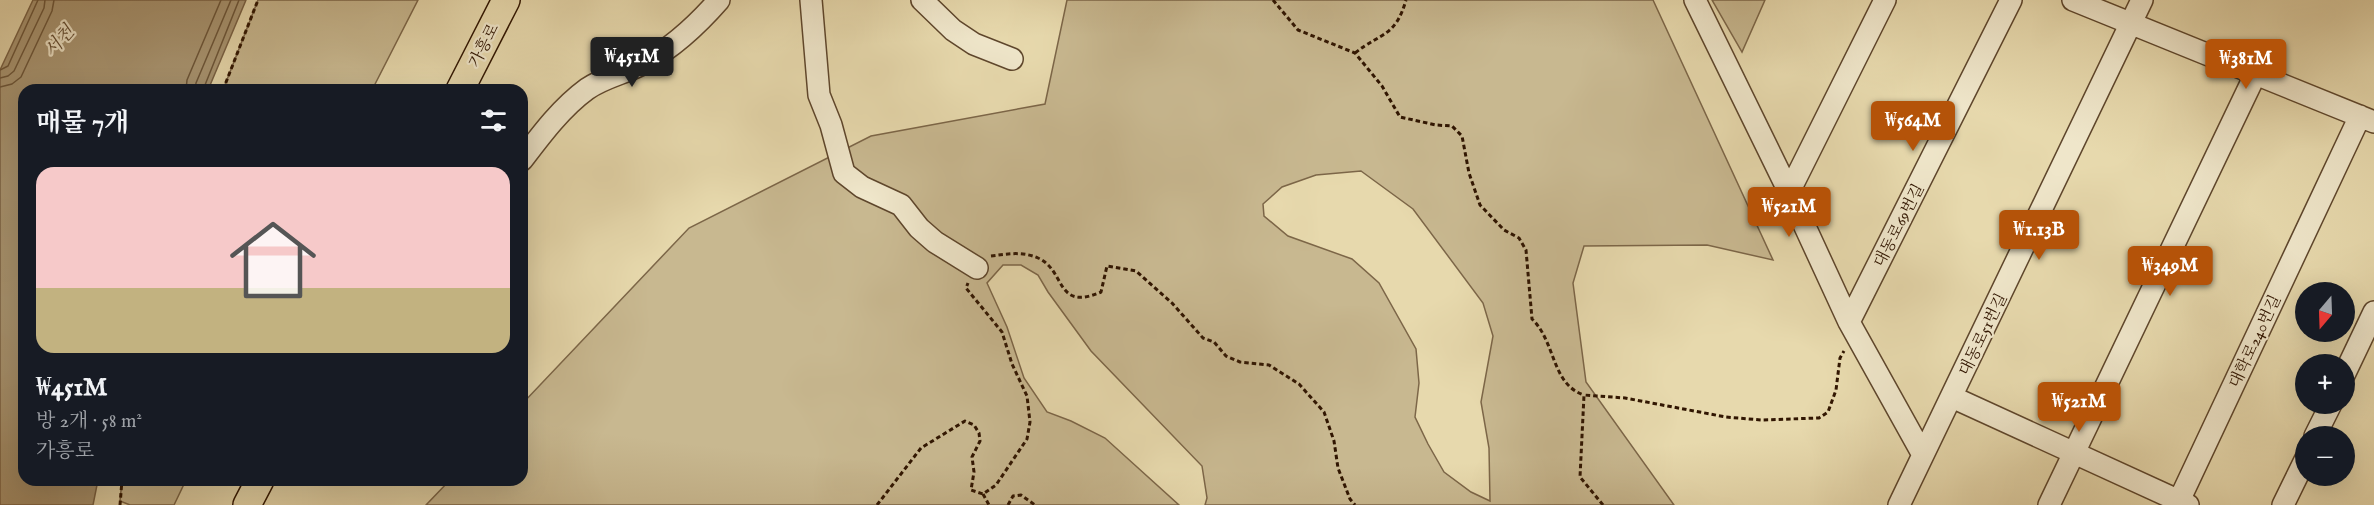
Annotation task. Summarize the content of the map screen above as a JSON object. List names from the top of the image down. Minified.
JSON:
{"streets":{"main road":["가흥로"],"street":["대동로69번길","대동로51번길","대학로240번길"]},"crossings":[["대동로51번길","대학로240번길"]],"water":["서천"],"north":"bottom","page":{"price":["₩451M","₩381M","₩564M","₩521M","₩1.13B","₩349M","₩521M"],"heading":"매물 7개","list":[{"name":"₩451M","note":"방 2개 · 58 m² · 가흥로"}],"map_buttons":["+","−"]}}
